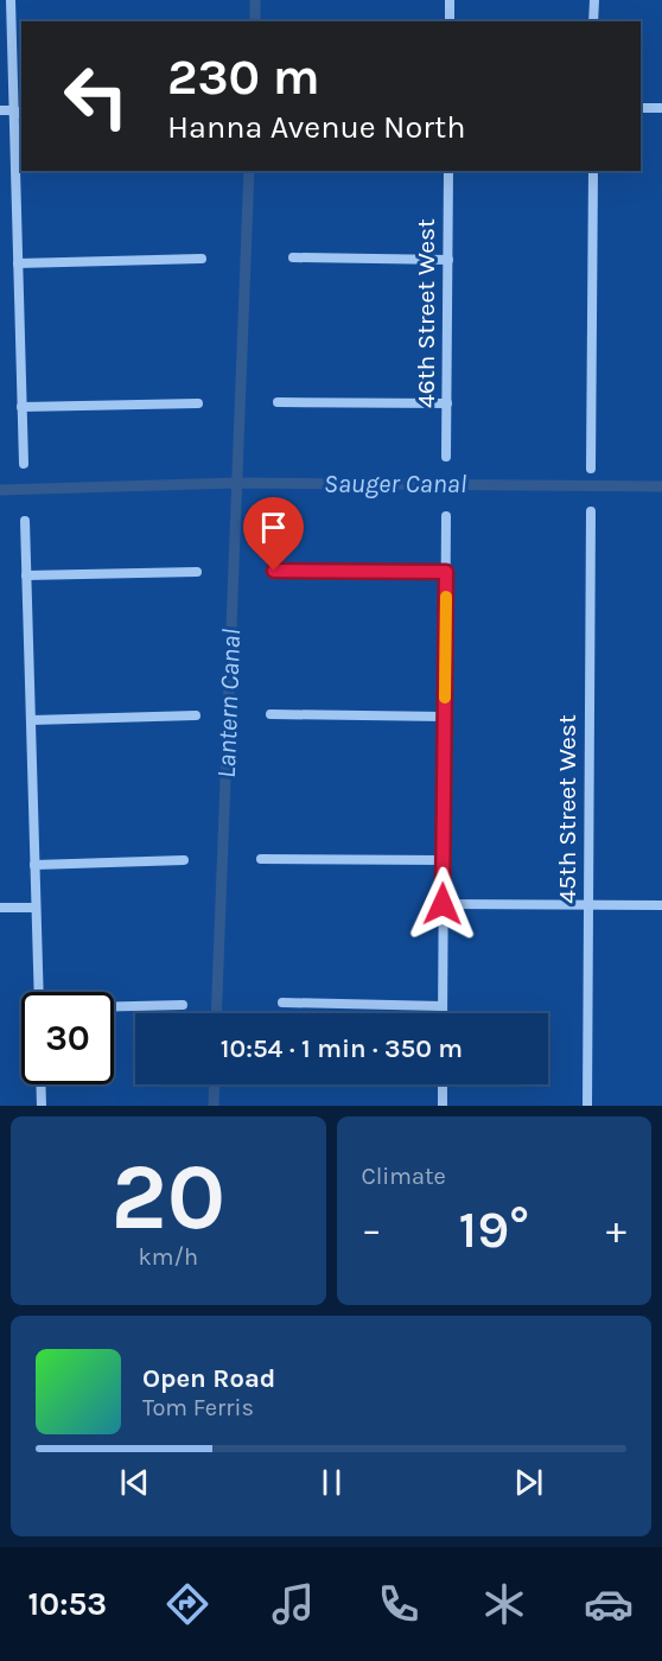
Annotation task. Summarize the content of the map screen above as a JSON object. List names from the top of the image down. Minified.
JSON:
{"streets":{"street":["46th Street West","45th Street West"]},"water":["Sauger Canal","Lantern Canal"],"page":{"turn":["230 m","Hanna Avenue North"],"limit":"30","trip":"10:54 · 1 min · 350 m","tile":[["20","km/h"],"Climate"],"heat":["−","19°","+"],"song":["Open Road","Tom Ferris"],"tabs":"10:53"}}
